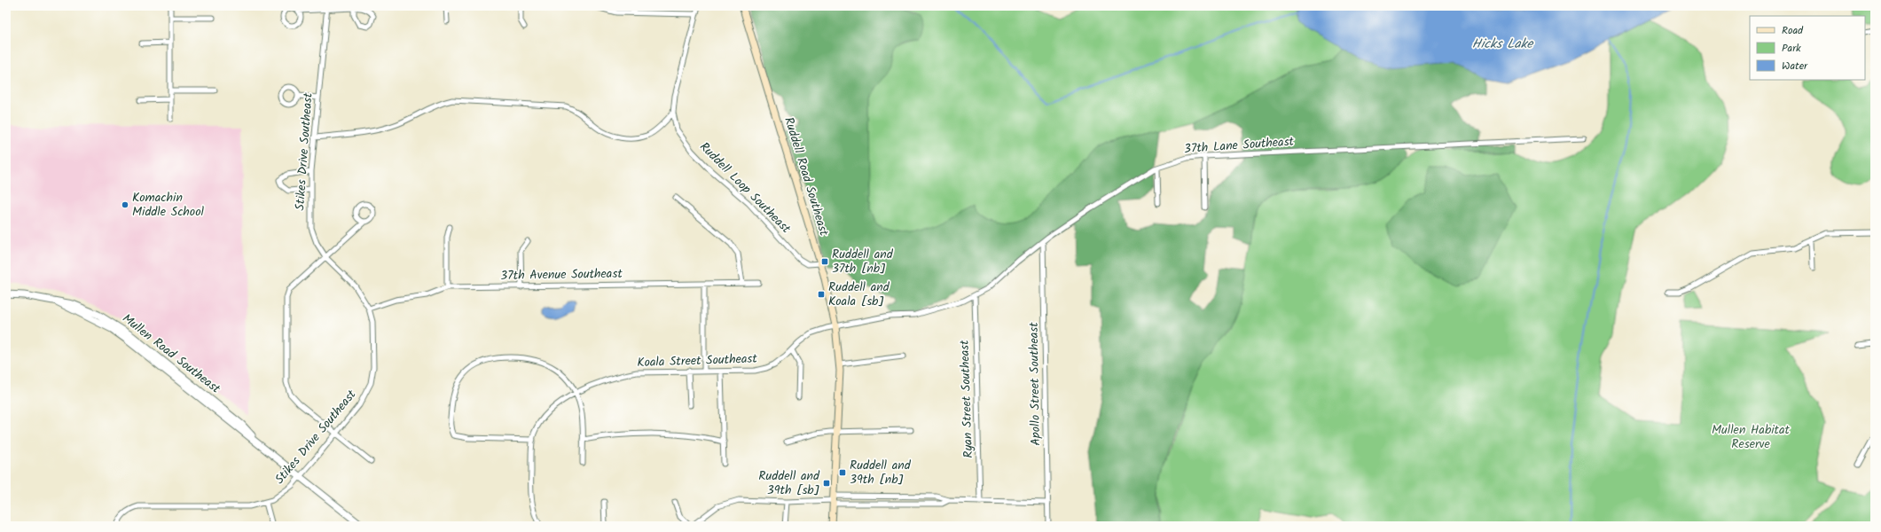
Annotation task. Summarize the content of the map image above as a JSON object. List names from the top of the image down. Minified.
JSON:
{"streets":{"main road":["Ruddell Road Southeast"],"street":["37th Lane Southeast","Stikes Drive Southeast","Ruddell Loop Southeast","37th Avenue Southeast","Mullen Road Southeast","Koala Street Southeast","Apollo Street Southeast","Ryan Street Southeast"]},"crossings":[["37th Lane Southeast","Ruddell Road Southeast"],["37th Lane Southeast","Koala Street Southeast"],["37th Lane Southeast","Apollo Street Southeast"],["37th Lane Southeast","Ryan Street Southeast"],["Stikes Drive Southeast","37th Avenue Southeast"],["Stikes Drive Southeast","Mullen Road Southeast"],["Ruddell Road Southeast","Ruddell Loop Southeast"],["Ruddell Road Southeast","Koala Street Southeast"]],"water":["Hicks Lake"],"parks":["Mullen Habitat Reserve"],"places":{"other":["Komachin Middle School"],"transit":["Ruddell and 37th [nb]","Ruddell and Koala [sb]","Ruddell and 39th [nb]","Ruddell and 39th [sb]"]},"legend":["Road","Park","Water"]}
